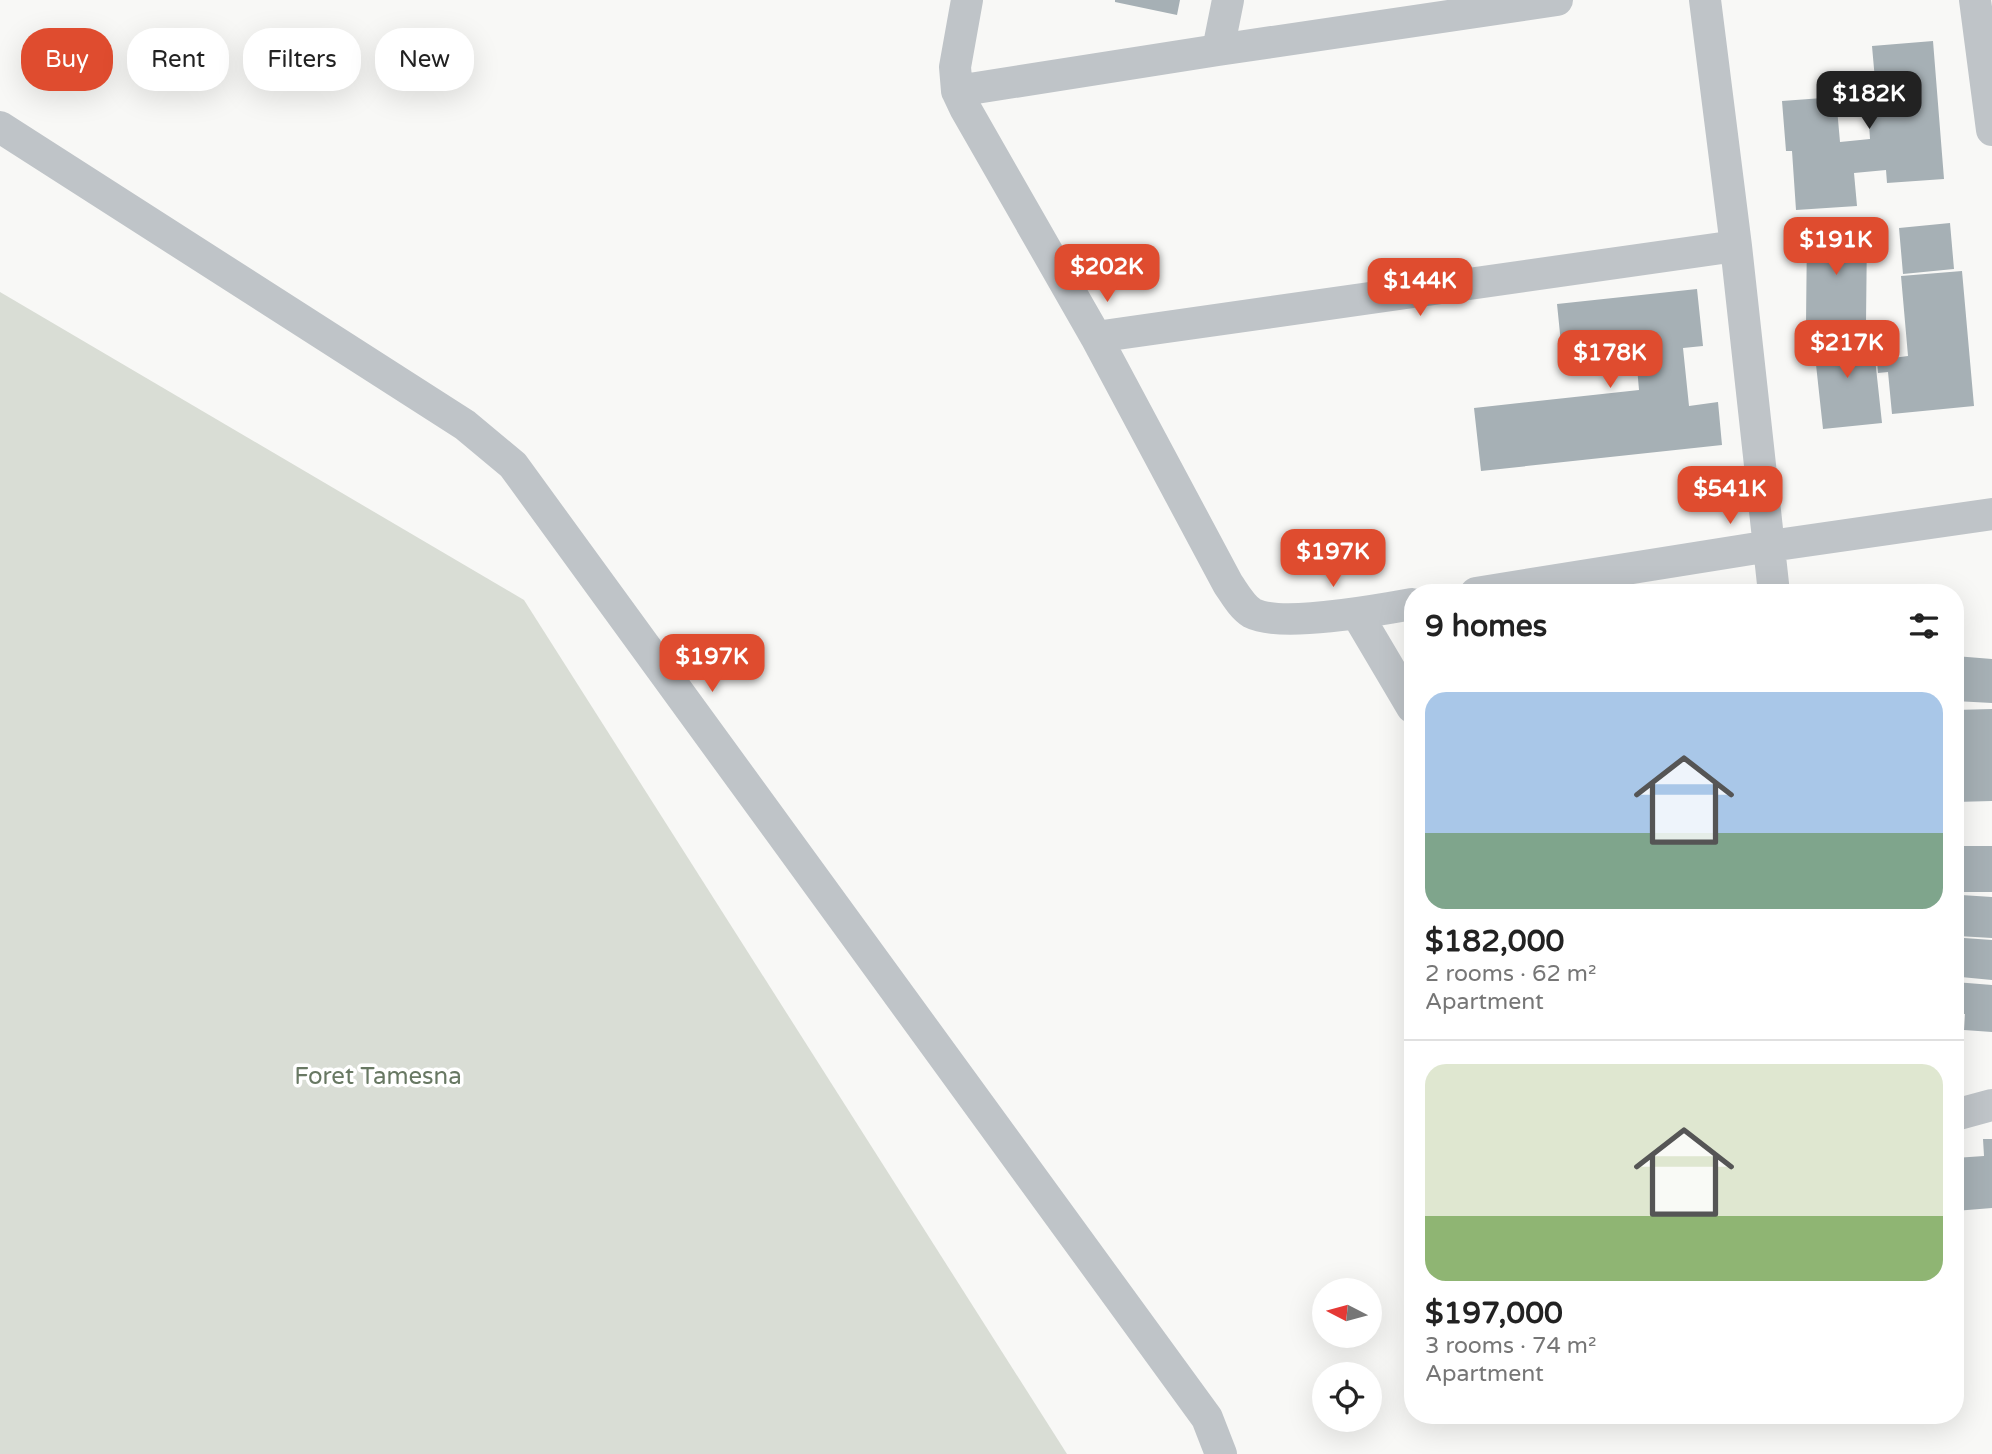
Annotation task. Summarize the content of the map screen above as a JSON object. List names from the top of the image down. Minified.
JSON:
{"parks":["Foret Tamesna"],"north":"left","page":{"chip":["Buy","Rent","Filters","New"],"price":["$182K","$191K","$202K","$144K","$217K","$178K","$541K","$197K","$197K"],"heading":"9 homes","list":[{"name":"$182,000","note":"2 rooms · 62 m² · Apartment"},{"name":"$197,000","note":"3 rooms · 74 m² · Apartment"}]}}
